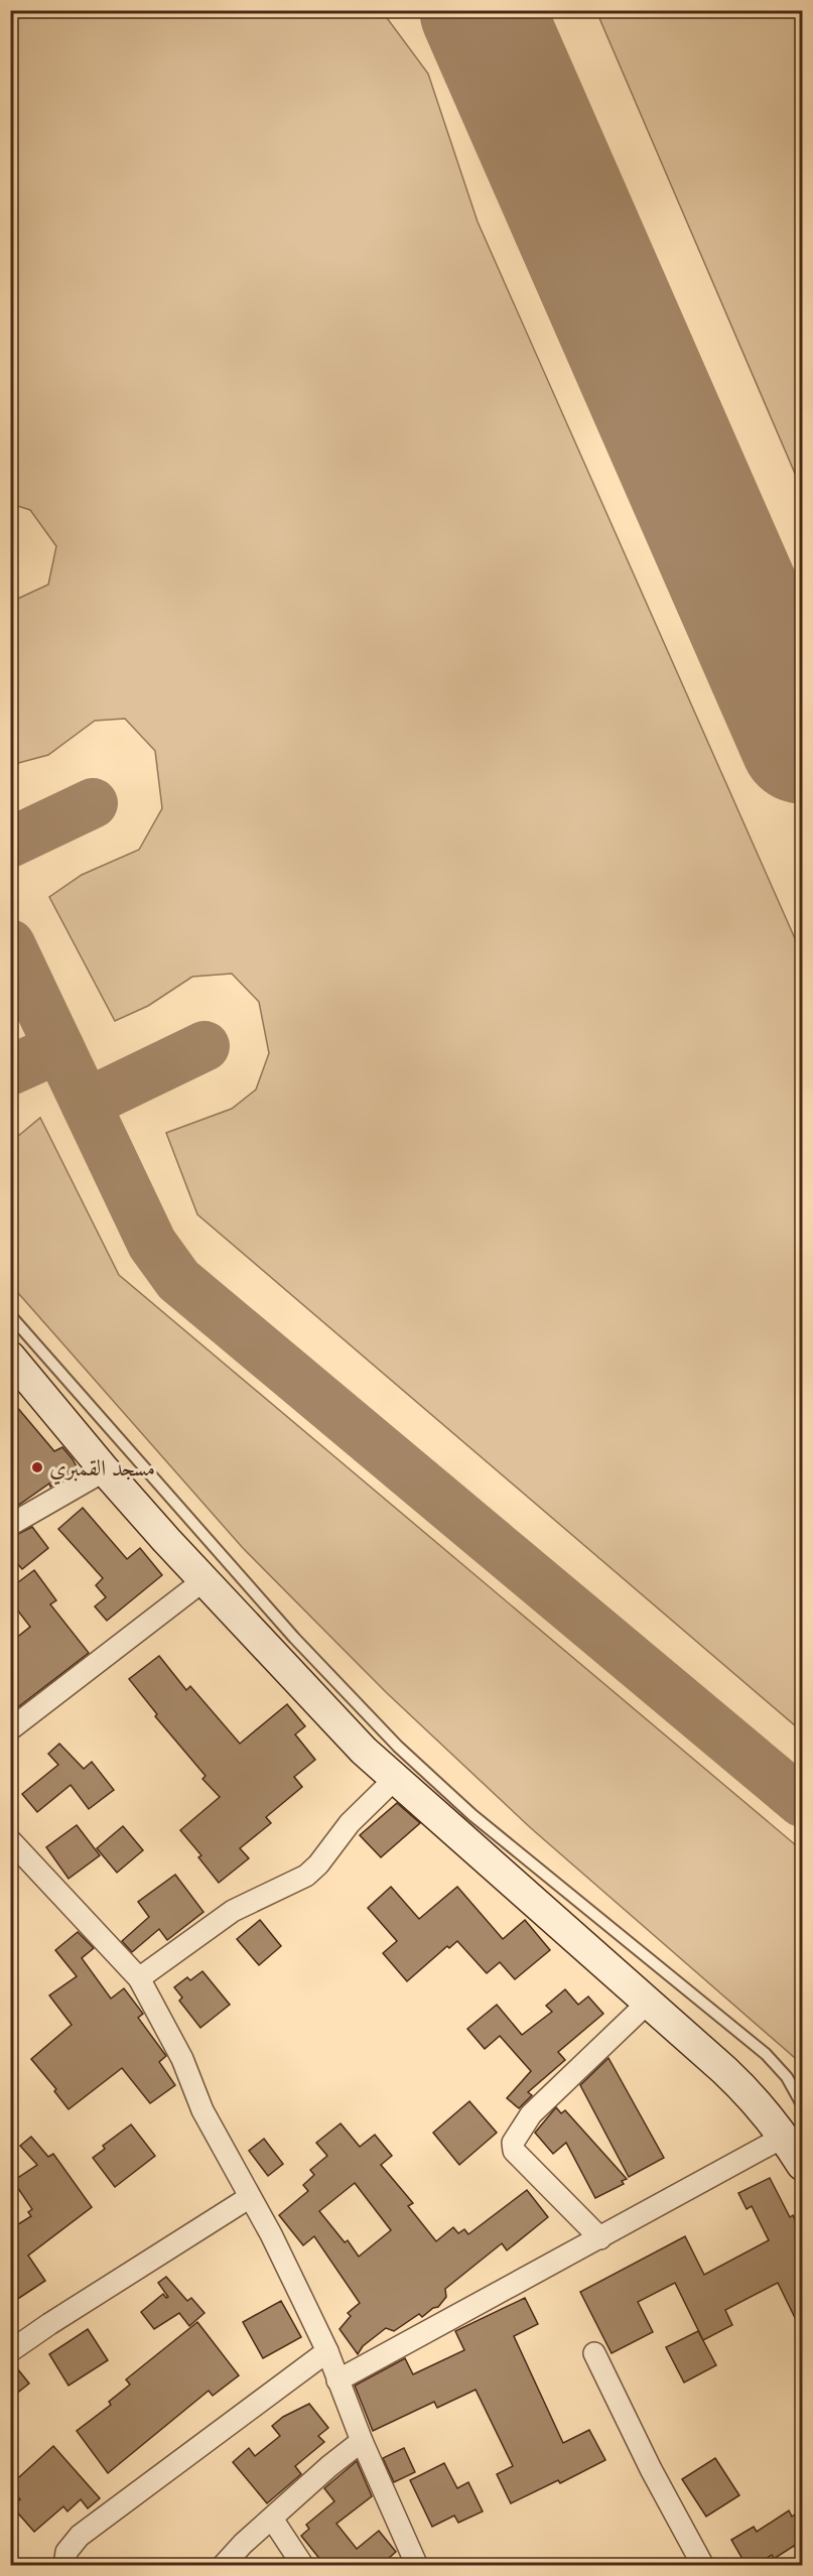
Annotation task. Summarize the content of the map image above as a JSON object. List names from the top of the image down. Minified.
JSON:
{"places":["مسجد القمبري"]}
